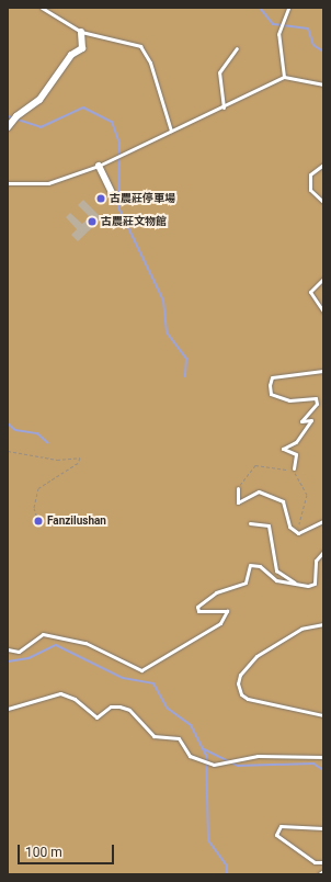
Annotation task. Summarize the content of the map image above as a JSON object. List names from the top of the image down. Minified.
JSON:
{"places":["古農莊停車場","古農莊文物館","Fanzilushan"],"scale_bar":"100 m"}
